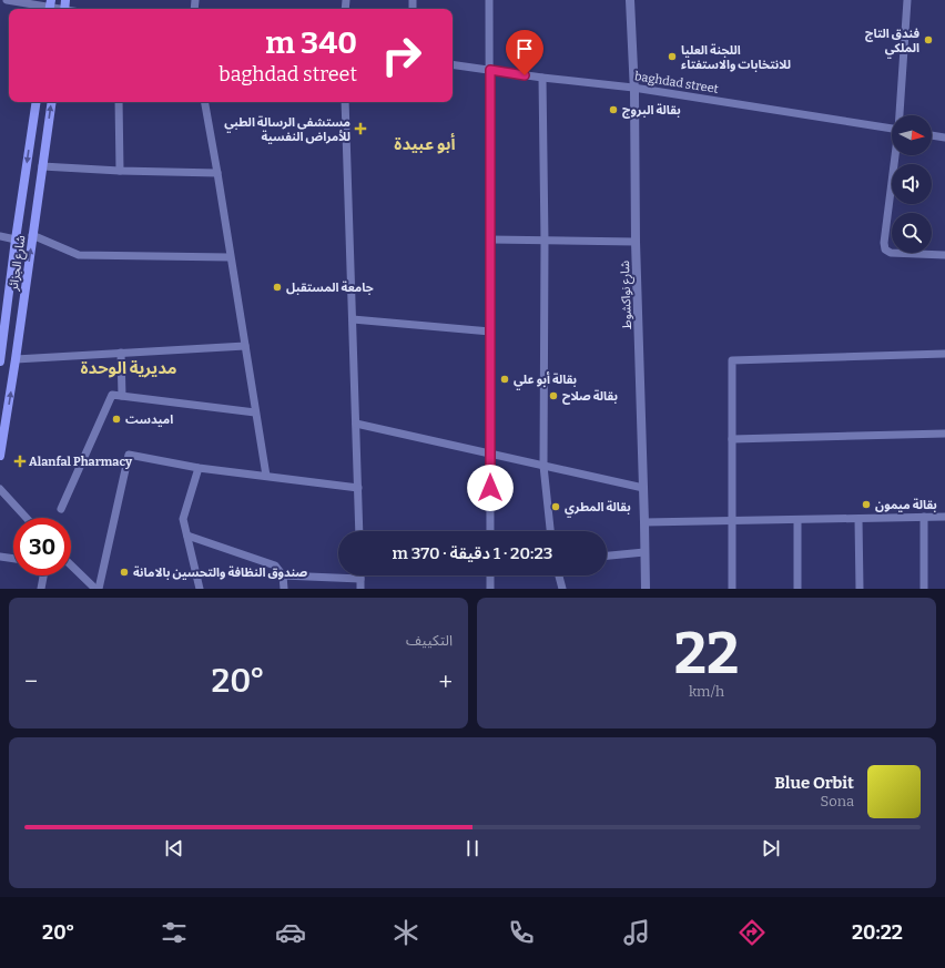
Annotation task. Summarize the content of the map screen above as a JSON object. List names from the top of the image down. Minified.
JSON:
{"streets":{"main road":["شارع الجزائر"],"street":["baghdad street","شارع نواكشوط"]},"crossings":[["baghdad street","شارع نواكشوط"]],"districts":["أبو عبيدة","مديرية الوحدة"],"places":{"other":["فندق التاج الملكي","اللجنة العليا للانتخابات والاستفتاء","بقالة البروج","جامعة المستقبل","بقالة أبو علي","بقالة صلاح","اميدست","بقالة ميمون","بقالة المطري","صندوق النظافة والتحسين بالامانة"],"health":["مستشفى الرسالة الطبي للأمراض النفسية","Alanfal Pharmacy"]},"north":"right","page":{"turn":["340 m","baghdad street"],"limit":"30","trip":"20:23 · 1 دقيقة · 370 m","tile":[["22","km/h"],"التكييف"],"heat":["−","20°","+"],"song":["Blue Orbit","Sona"],"tabs":["20:22","20°"]}}
